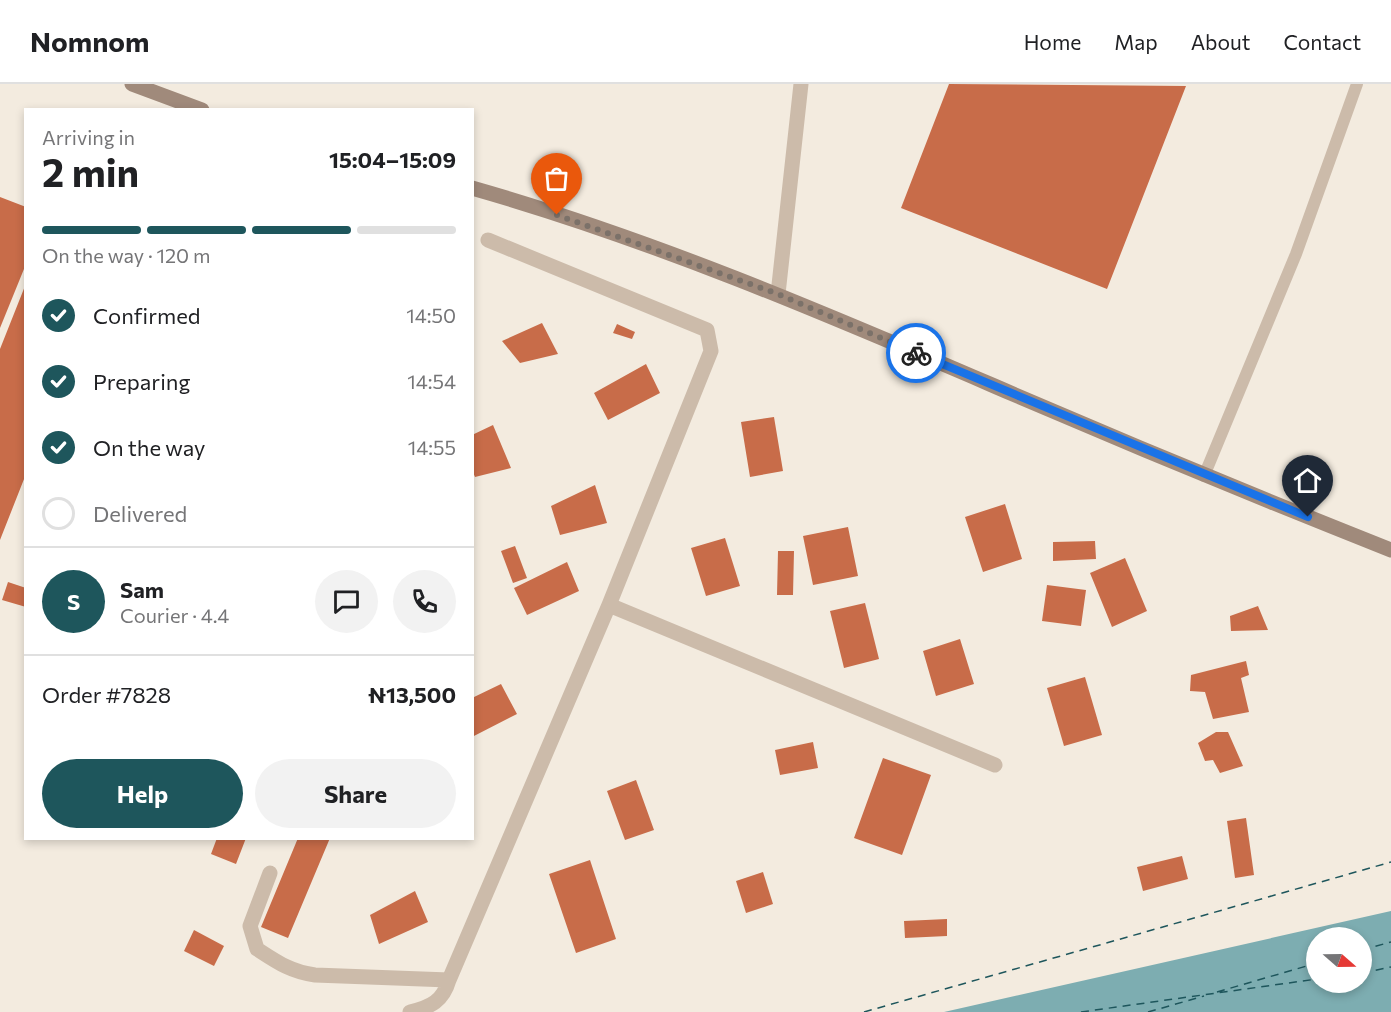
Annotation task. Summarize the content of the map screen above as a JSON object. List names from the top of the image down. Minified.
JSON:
{"north":"right","page":{"header":"Nomnom","nav":["Home","Map","About","Contact"],"heading":["2 min","Arriving in","15:04–15:09"],"panel":["Sam","Courier · 4.4","Order #7828","₦13,500"],"bar":"On the way · 120 m","list":[["Confirmed","14:50"],["Preparing","14:54"],["On the way","14:55"],"Delivered"],"round":"S","buttons":["Help","Share"]}}
